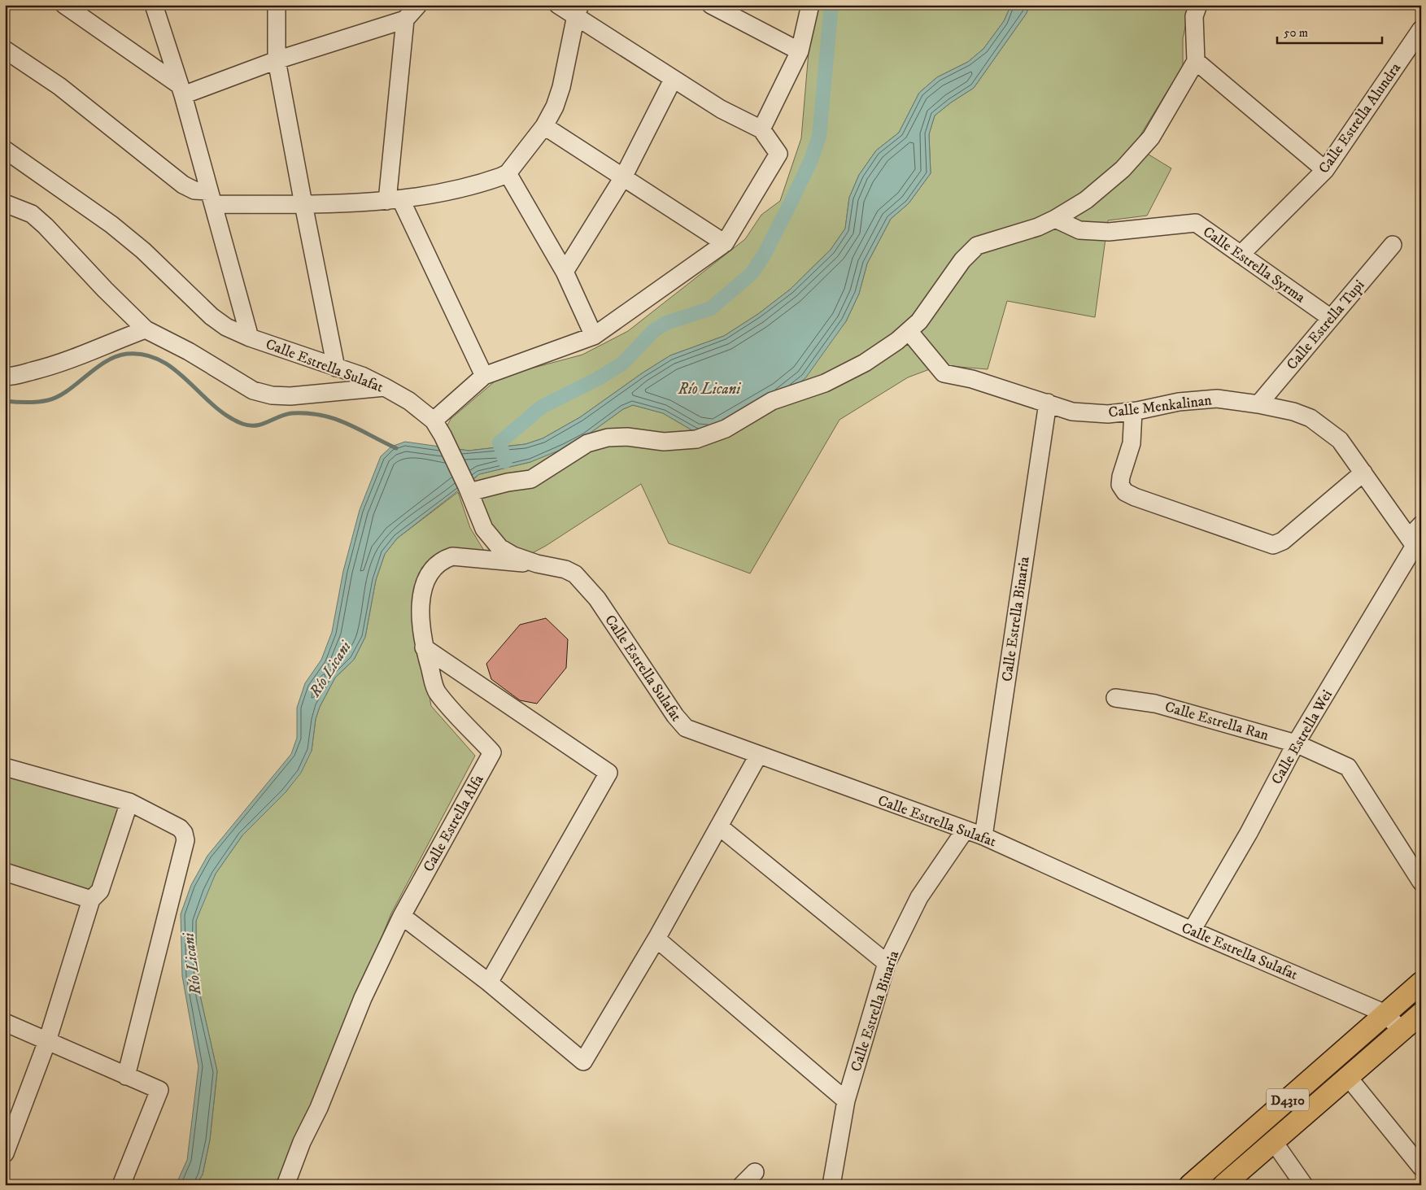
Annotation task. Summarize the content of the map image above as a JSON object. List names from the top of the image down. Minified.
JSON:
{"streets":{"main road":["D4310"],"street":["Calle Estrella Alundra","Calle Estrella Syrma","Calle Estrella Tupi","Calle Estrella Sulafat","Calle Menkalinan","Calle Estrella Binaria","Calle Estrella Ran","Calle Estrella Wei","Calle Estrella Alfa"]},"crossings":[["Calle Estrella Alundra","Calle Estrella Syrma"],["Calle Estrella Syrma","Calle Estrella Tupi"],["Calle Estrella Tupi","Calle Menkalinan"],["Calle Estrella Sulafat","Calle Estrella Binaria"],["Calle Estrella Sulafat","Calle Estrella Wei"],["Calle Estrella Sulafat","Calle Estrella Alfa"],["Calle Estrella Sulafat","D4310"],["Calle Menkalinan","Calle Estrella Binaria"],["Calle Menkalinan","Calle Estrella Wei"],["Calle Estrella Ran","Calle Estrella Wei"]],"water":["Río Licani"],"scale_bar":"50 m"}
